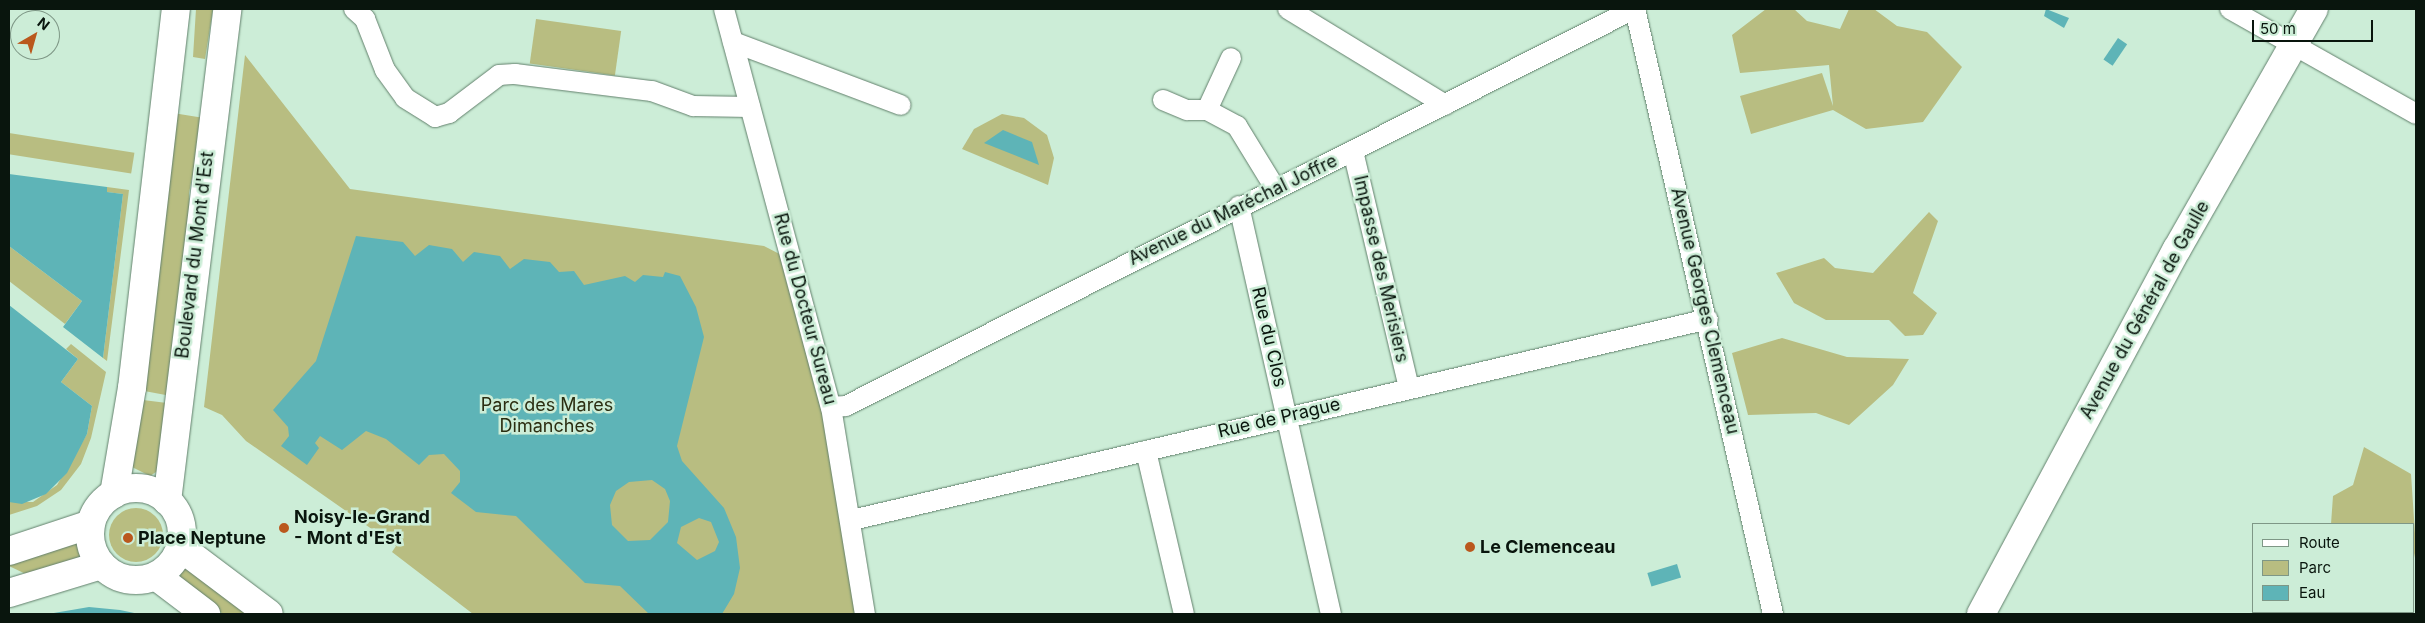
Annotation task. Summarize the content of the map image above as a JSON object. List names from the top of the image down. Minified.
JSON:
{"streets":{"main road":["Boulevard du Mont d'Est","Avenue du Général de Gaulle"],"street":["Avenue du Maréchal Joffre","Impasse des Merisiers","Rue du Docteur Sureau","Avenue Georges Clemenceau","Rue du Clos","Rue de Prague"]},"crossings":[["Avenue du Maréchal Joffre","Impasse des Merisiers"],["Avenue du Maréchal Joffre","Rue du Docteur Sureau"],["Avenue du Maréchal Joffre","Avenue Georges Clemenceau"],["Avenue du Maréchal Joffre","Rue du Clos"],["Impasse des Merisiers","Rue de Prague"],["Rue du Docteur Sureau","Rue de Prague"],["Avenue Georges Clemenceau","Rue de Prague"],["Rue du Clos","Rue de Prague"]],"parks":["Parc des Mares Dimanches"],"places":["Noisy-le-Grand - Mont d'Est","Place Neptune","Le Clemenceau"],"legend":["Route","Parc","Eau"],"scale_bar":"50 m","north":"top right"}
